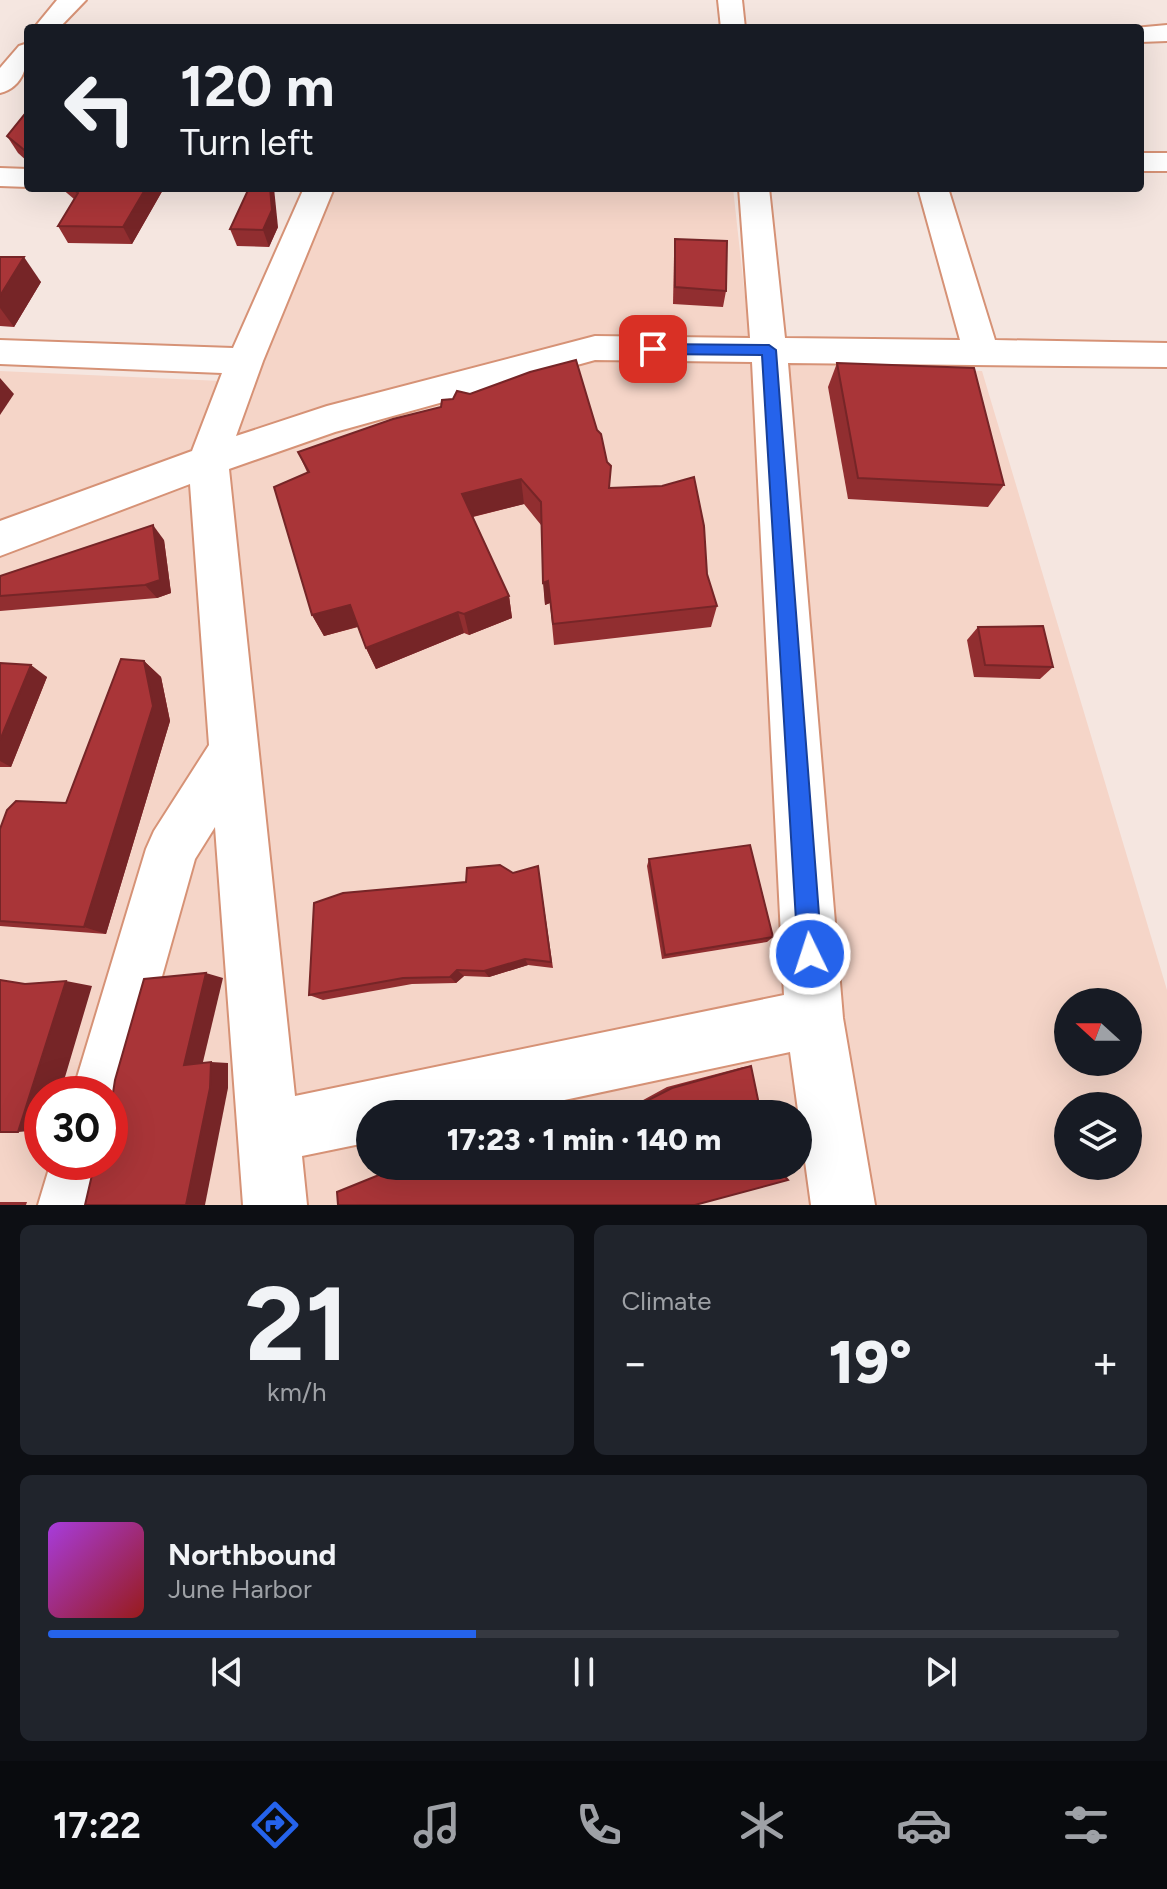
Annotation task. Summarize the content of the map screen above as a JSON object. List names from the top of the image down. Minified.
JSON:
{"north":"left","page":{"turn":["120 m","Turn left"],"limit":"30","trip":"17:23 · 1 min · 140 m","tile":[["21","km/h"],"Climate"],"heat":["−","19°","+"],"song":["Northbound","June Harbor"],"tabs":"17:22"}}
